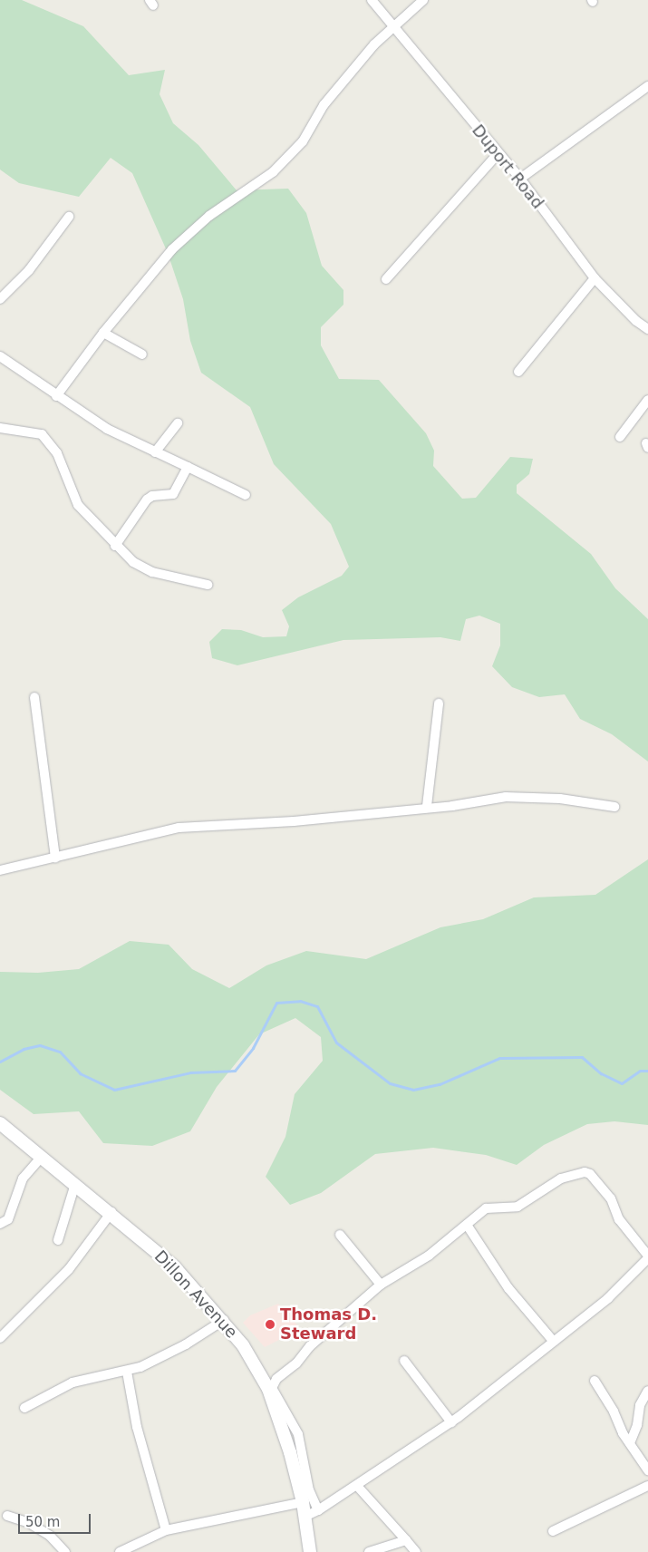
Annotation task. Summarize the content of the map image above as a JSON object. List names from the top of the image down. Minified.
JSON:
{"streets":{"street":["Duport Road","Dillon Avenue"]},"places":["Thomas D. Steward"],"scale_bar":"50 m"}
